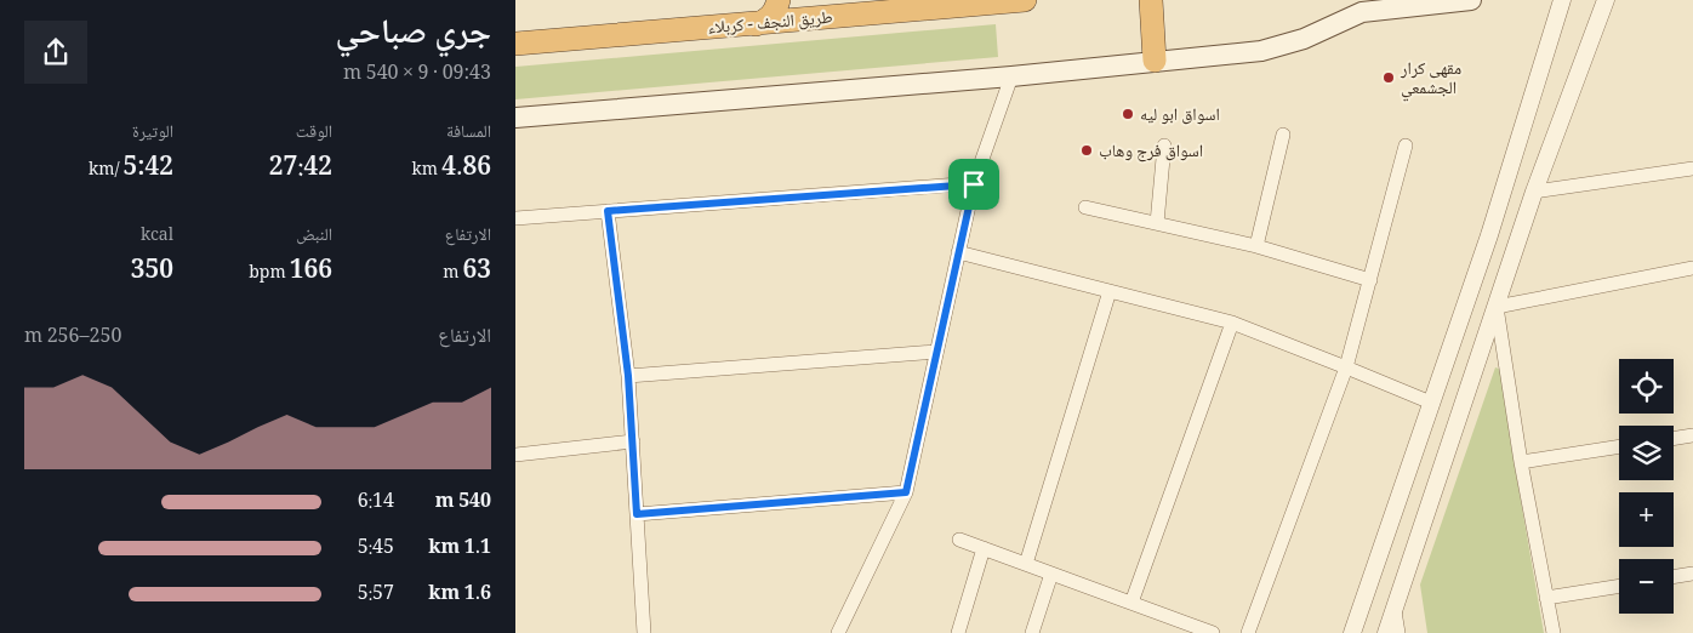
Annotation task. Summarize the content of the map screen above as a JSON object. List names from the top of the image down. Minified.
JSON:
{"streets":{"highway":["طريق النجف - كربلاء"]},"places":["مقهى كرار الجشمعي","اسواق ابو ليه","اسواق فرج وهاب"],"page":{"heading":["جري صباحي","09:43 · 9 × 540 m"],"stats":[["المسافة","4.86 km"],["الوقت","27:42"],["الوتيرة","5:42 /km"],["الارتفاع","63 m"],["النبض","166 bpm"],["kcal","350"]],"chart":["الارتفاع","250–256 m"],"map_buttons":["+","−"],"list":[{"name":"540 m","note":"6:14"},{"name":"1.1 km","note":"5:45"},{"name":"1.6 km","note":"5:57"}]}}
